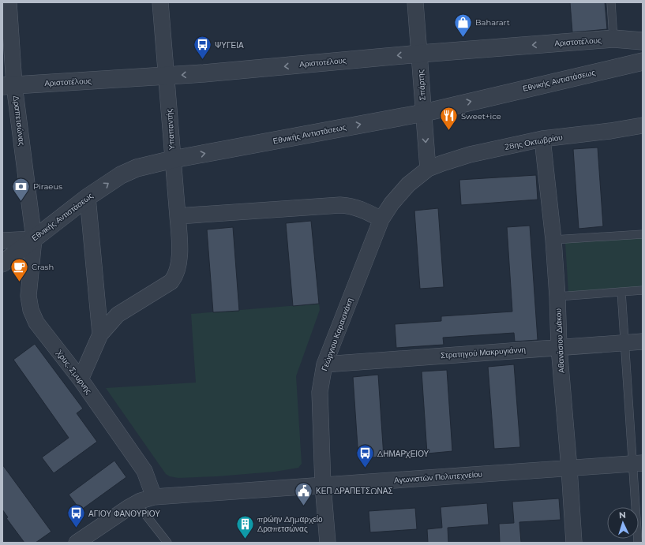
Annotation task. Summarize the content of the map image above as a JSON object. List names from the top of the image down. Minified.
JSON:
{"streets":{"street":["Αριστοτέλους","Εθνικής Αντιστάσεως","Σπάρτης","Δραπετσώνας","Υπαπαντής","28ης Οκτωβρίου","Γεώργιου Καραισκάκη","Αθανάσιου Διάκου","Στρατηγού Μακρυγιάννη","Χρυς. Σμυρνης","Αγωνιστών Πολυτεχνείου"]},"crossings":[["Αριστοτέλους","Σπάρτης"],["Αριστοτέλους","Δραπετσώνας"],["Αριστοτέλους","Υπαπαντής"],["Εθνικής Αντιστάσεως","Σπάρτης"],["Εθνικής Αντιστάσεως","Δραπετσώνας"],["Εθνικής Αντιστάσεως","Υπαπαντής"],["Εθνικής Αντιστάσεως","Χρυς. Σμυρνης"],["Σπάρτης","28ης Οκτωβρίου"],["Σπάρτης","Γεώργιου Καραισκάκη"],["Δραπετσώνας","Χρυς. Σμυρνης"],["28ης Οκτωβρίου","Γεώργιου Καραισκάκη"],["28ης Οκτωβρίου","Αθανάσιου Διάκου"],["Γεώργιου Καραισκάκη","Στρατηγού Μακρυγιάννη"],["Γεώργιου Καραισκάκη","Αγωνιστών Πολυτεχνείου"],["Αθανάσιου Διάκου","Στρατηγού Μακρυγιάννη"],["Αθανάσιου Διάκου","Αγωνιστών Πολυτεχνείου"],["Χρυς. Σμυρνης","Αγωνιστών Πολυτεχνείου"]],"places":{"shop":["Baharart"],"bus stop":["ΨΥΓΕΙΑ","ΔΗΜΑΡΧΕΙΟΥ","ΑΓΙΟΥ ΦΑΝΟΥΡΙΟΥ"],"restaurant":["Sweet+ice"],"bank":["Piraeus"],"cafe":["Crash"],"public building":["ΚΕΠ ΔΡΑΠΕΤΣΩΝΑΣ"],"building":["πρώην Δημαρχείο Δραπετσώνας"]},"north":"top"}
